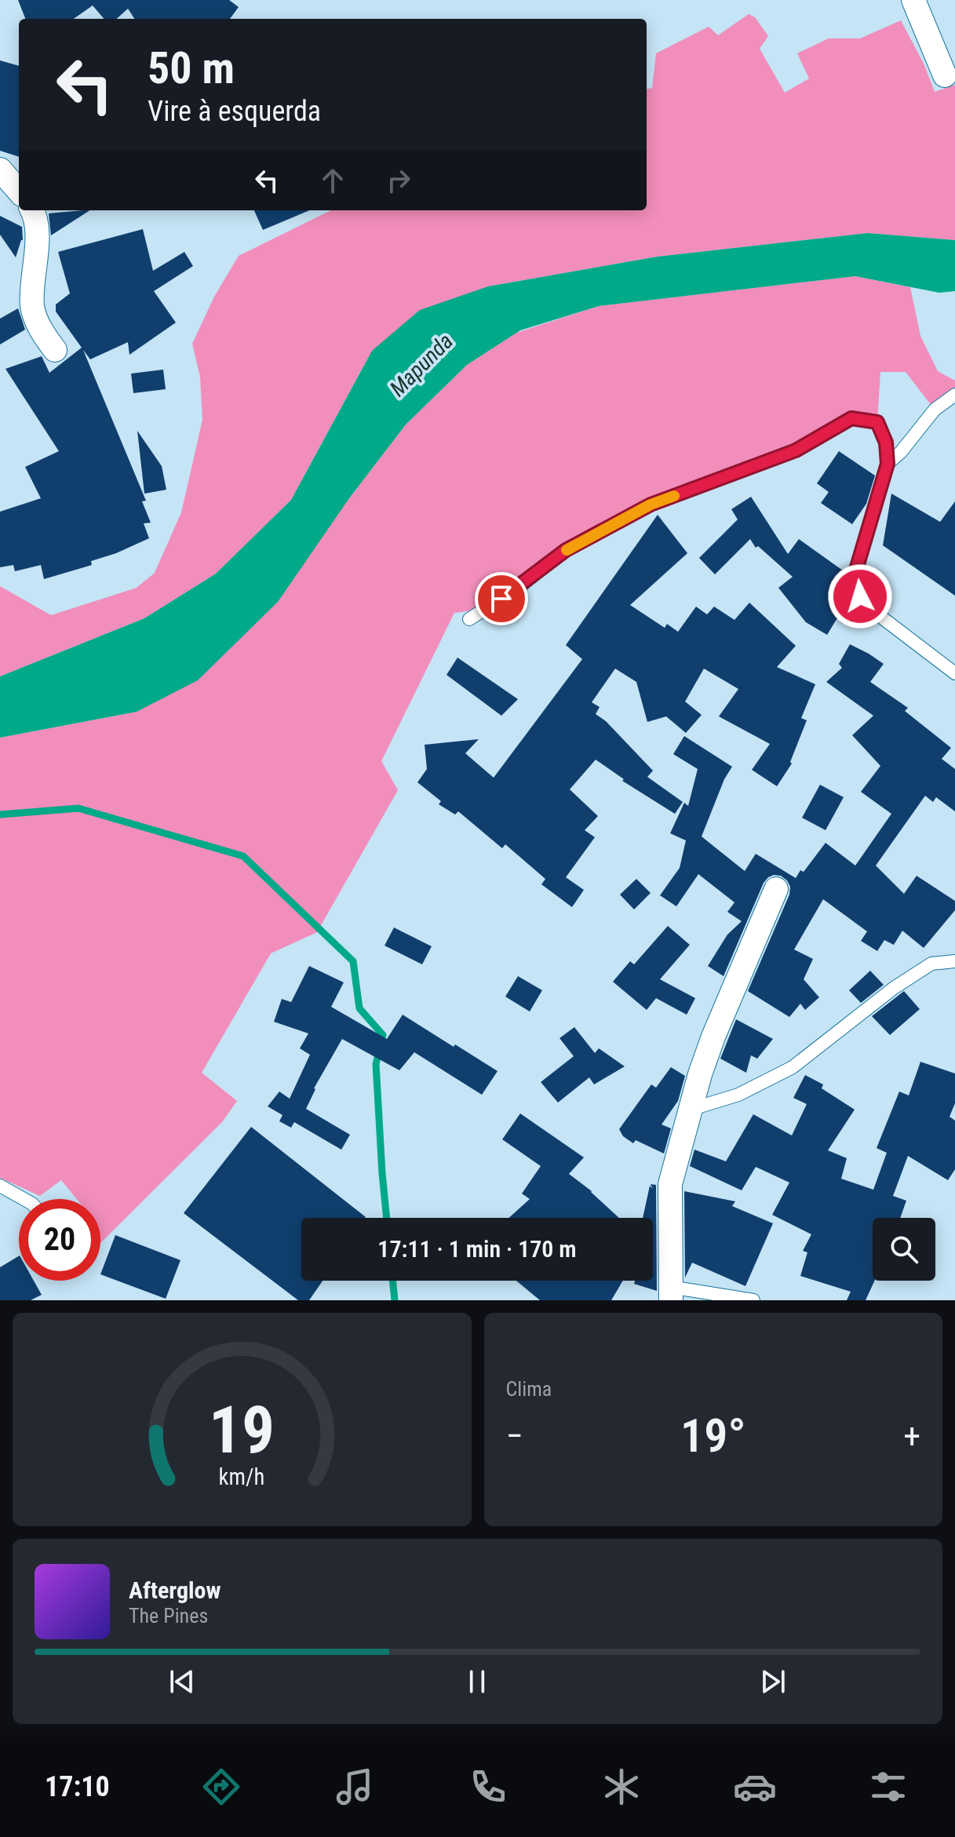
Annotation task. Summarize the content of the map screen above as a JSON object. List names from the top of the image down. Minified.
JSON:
{"water":["Mapunda"],"page":{"turn":["50 m","Vire à esquerda"],"limit":"20","trip":"17:11 · 1 min · 170 m","tile":"Clima","heat":["−","19°","+"],"song":["Afterglow","The Pines"],"tabs":"17:10","gauge":["19","km/h"]}}
